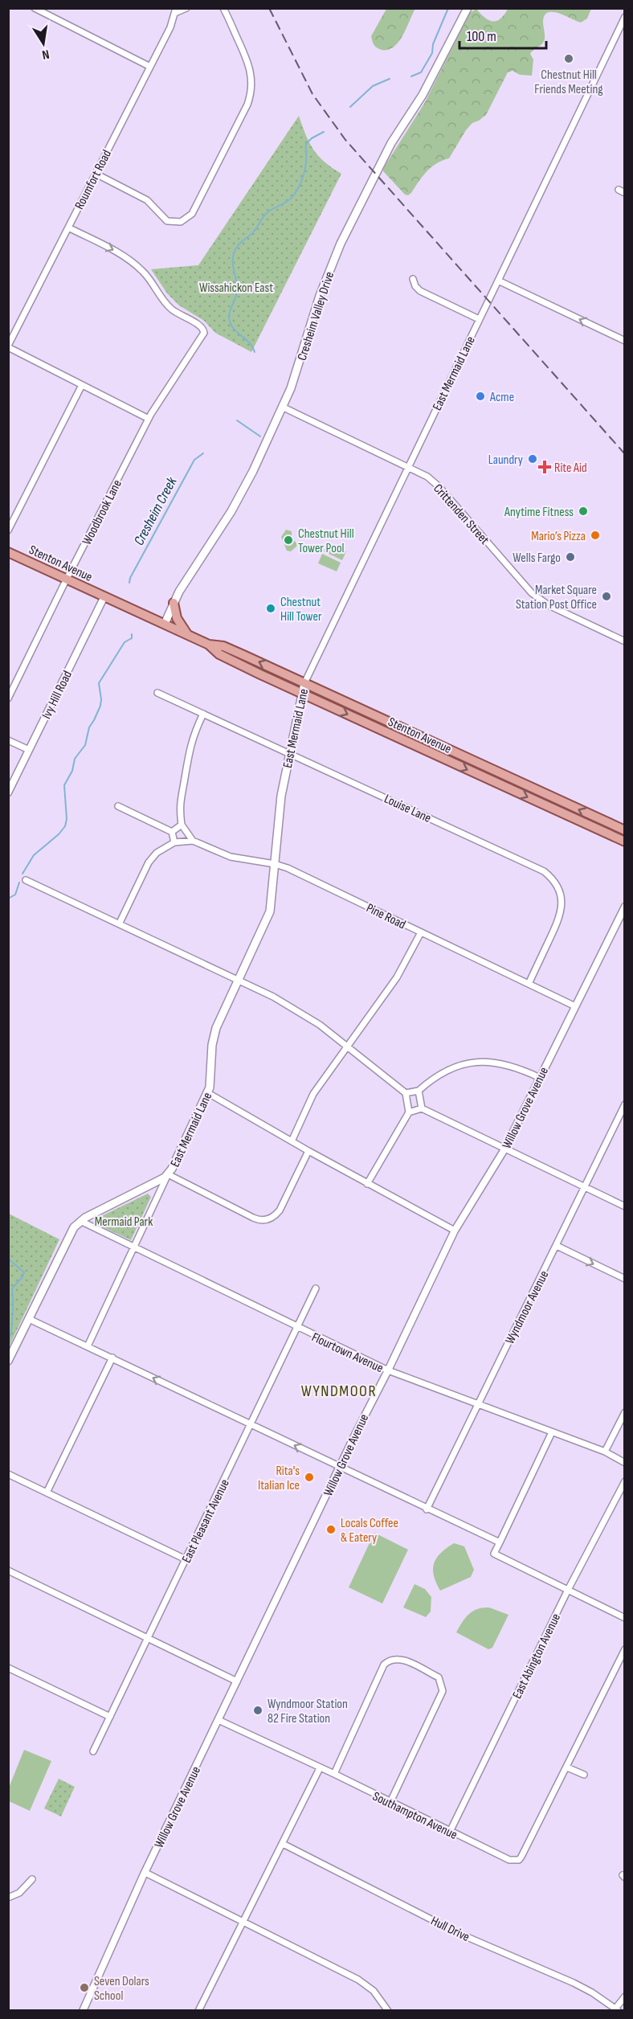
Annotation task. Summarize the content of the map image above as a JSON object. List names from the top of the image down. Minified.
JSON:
{"streets":{"main road":["Cresheim Valley Drive","East Mermaid Lane","Stenton Avenue"],"street":["Roumfort Road","Woodbrook Lane","Crittenden Street","Ivy Hill Road","Louise Lane","Pine Road","Willow Grove Avenue","Wyndmoor Avenue","Flourtown Avenue","East Pleasant Avenue","East Abington Avenue","Southampton Avenue","Hull Drive"]},"crossings":[["Roumfort Road","Woodbrook Lane"],["Cresheim Valley Drive","Crittenden Street"],["Cresheim Valley Drive","Stenton Avenue"],["East Mermaid Lane","Crittenden Street"],["East Mermaid Lane","Stenton Avenue"],["East Mermaid Lane","Louise Lane"],["East Mermaid Lane","Pine Road"],["East Mermaid Lane","Flourtown Avenue"],["Woodbrook Lane","Stenton Avenue"],["Stenton Avenue","Ivy Hill Road"],["Louise Lane","Pine Road"],["Pine Road","Willow Grove Avenue"],["Willow Grove Avenue","Flourtown Avenue"],["Willow Grove Avenue","Southampton Avenue"],["Wyndmoor Avenue","Flourtown Avenue"],["Flourtown Avenue","East Pleasant Avenue"],["East Abington Avenue","Southampton Avenue"]],"districts":["WYNDMOOR"],"water":["Cresheim Creek"],"parks":["Wissahickon East","Mermaid Park"],"places":{"other":["Chestnut Hill Friends Meeting","Acme","Laundry","Anytime Fitness","Mario’s Pizza","Chestnut Hill Tower Pool","Wells Fargo","Market Square Station Post Office","Chestnut Hill Tower","Rita's Italian Ice","Locals Coffee & Eatery","Wyndmoor Station 82 Fire Station","Seven Dolars School"],"health":["Rite Aid"]},"scale_bar":"100 m","north":"bottom"}
